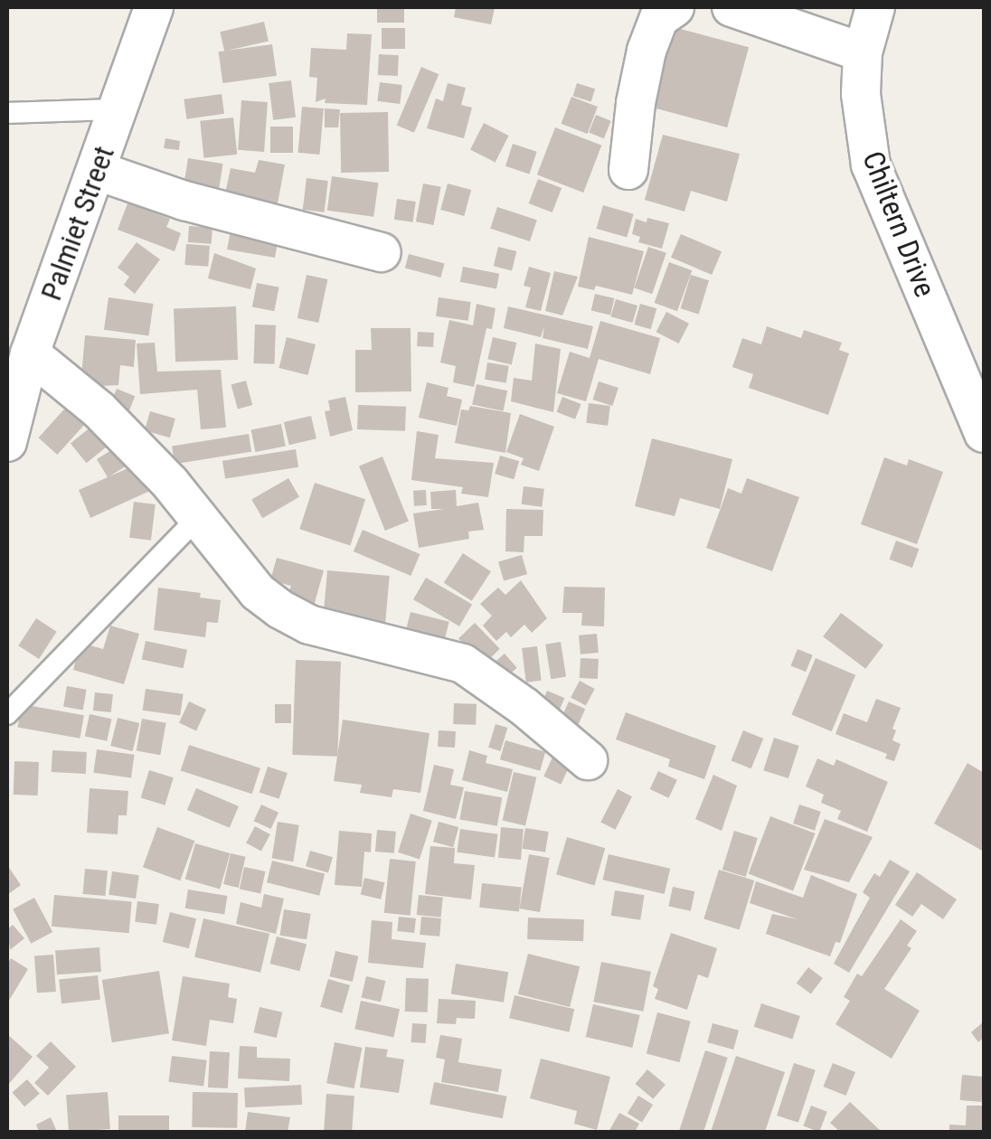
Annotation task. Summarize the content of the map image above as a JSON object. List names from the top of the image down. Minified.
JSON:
{"streets":{"street":["Palmiet Street","Chiltern Drive"]}}
